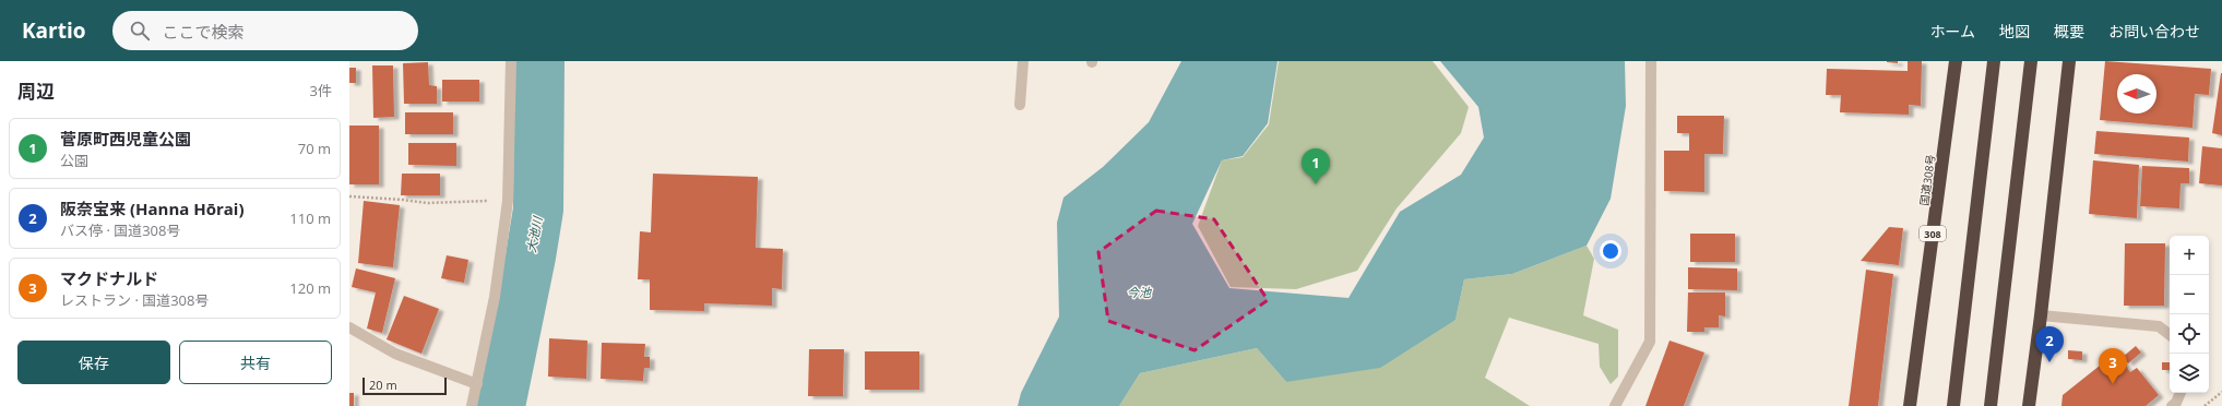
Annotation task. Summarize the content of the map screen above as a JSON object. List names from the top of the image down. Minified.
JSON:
{"streets":{"highway":["国道308号","308"]},"water":["大池川","今池"],"scale_bar":"20 m","north":"left","page":{"header":"Kartio","search":"ここで検索","nav":["ホーム","地図","概要","お問い合わせ"],"heading":["周辺","3件"],"list":[{"mark":"1","name":"菅原町西児童公園","note":"公園","value":"70 m"},{"mark":"2","name":"阪奈宝来 (Hanna Hōrai)","note":"バス停 · 国道308号","value":"110 m"},{"mark":"3","name":"マクドナルド","note":"レストラン · 国道308号","value":"120 m"}],"pins":["1","2","3"],"map_buttons":["+","−"],"buttons":["保存","共有"],"scale":"20 m"}}
